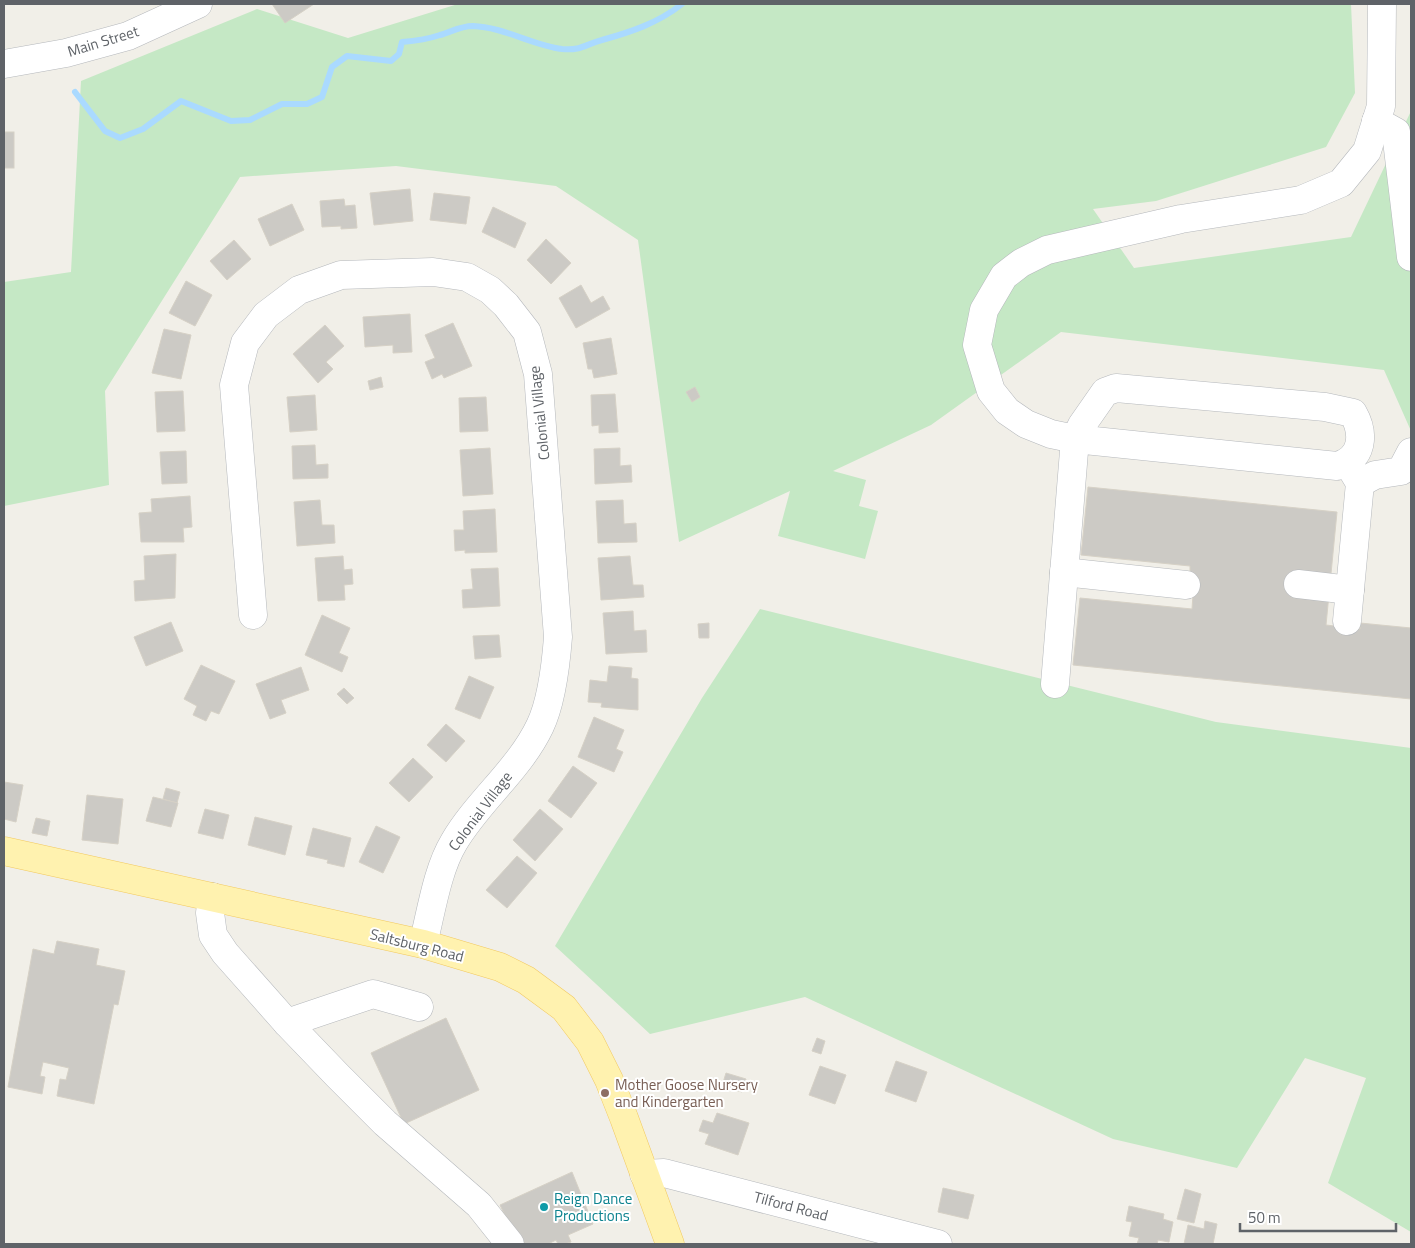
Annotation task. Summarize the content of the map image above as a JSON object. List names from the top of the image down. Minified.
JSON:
{"streets":{"main road":["Saltsburg Road"],"street":["Main Street","Colonial Village","Tilford Road"]},"crossings":[["Colonial Village","Saltsburg Road"],["Saltsburg Road","Tilford Road"]],"places":["Mother Goose Nursery and Kindergarten","Reign Dance Productions"],"scale_bar":"50 m"}
